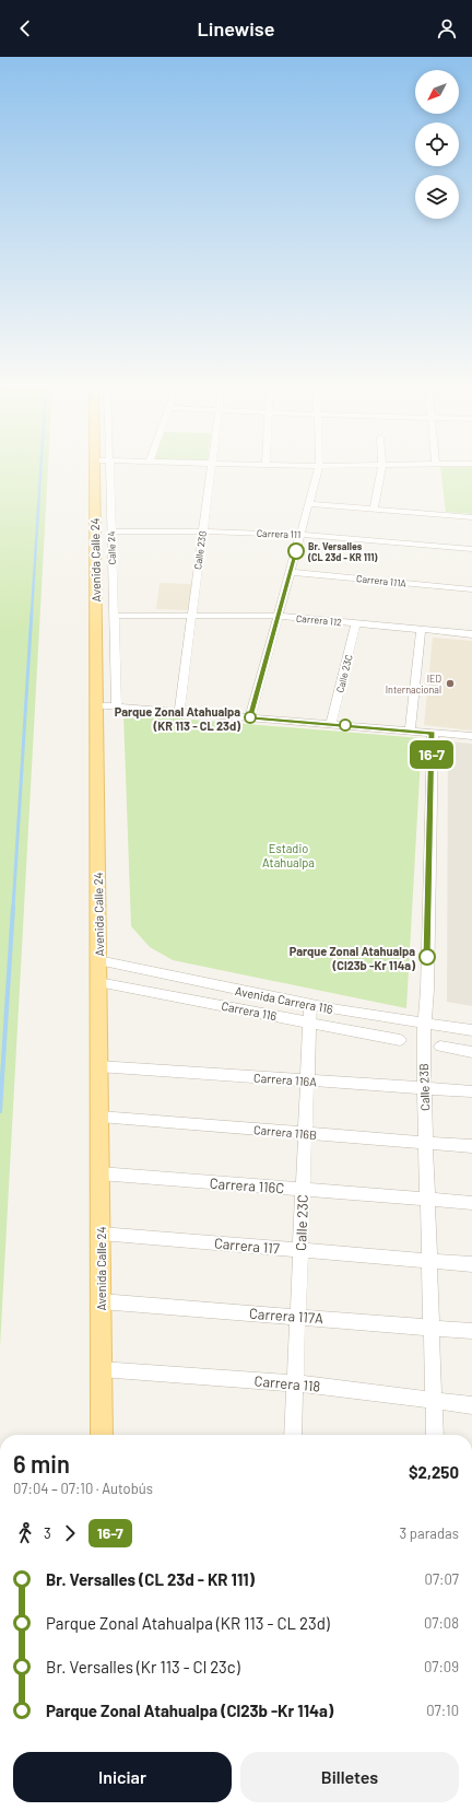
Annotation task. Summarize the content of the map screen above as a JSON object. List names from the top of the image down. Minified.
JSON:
{"streets":{"main road":["Avenida Calle 24"],"street":["Carrera 111","Calle 24","Calle 23G","Carrera 111A","Carrera 112","Calle 23C","Avenida Carrera 116","Carrera 116","Carrera 116A","Calle 23B","Carrera 116B","Carrera 116C","Carrera 117","Carrera 117A","Carrera 118"]},"crossings":[["Carrera 111","Calle 24"],["Carrera 111","Calle 23G"],["Calle 24","Carrera 112"],["Calle 23G","Carrera 112"],["Avenida Calle 24","Avenida Carrera 116"],["Avenida Calle 24","Carrera 116"],["Avenida Calle 24","Carrera 116A"],["Avenida Calle 24","Carrera 116B"],["Avenida Calle 24","Carrera 116C"],["Avenida Calle 24","Carrera 117"],["Avenida Calle 24","Carrera 117A"],["Avenida Calle 24","Carrera 118"],["Carrera 112","Calle 23C"],["Calle 23C","Avenida Carrera 116"],["Calle 23C","Carrera 116"],["Calle 23C","Carrera 116A"],["Calle 23C","Carrera 116B"],["Calle 23C","Carrera 116C"],["Calle 23C","Carrera 117"],["Calle 23C","Carrera 117A"],["Calle 23C","Carrera 118"],["Avenida Carrera 116","Calle 23B"],["Carrera 116A","Calle 23B"],["Calle 23B","Carrera 116B"],["Calle 23B","Carrera 116C"],["Calle 23B","Carrera 117"],["Calle 23B","Carrera 117A"],["Calle 23B","Carrera 118"]],"parks":["Estadio Atahualpa"],"places":["Br. Versalles (CL 23d - KR 111)","IED Internacional","Parque Zonal Atahualpa (KR 113 - CL 23d)","Parque Zonal Atahualpa (Cl23b -Kr 114a)"],"lines":["bus line 16-7"],"north":"bottom left","page":{"header":"Linewise","on_map":"16-7","heading":["6 min","07:04 – 07:10 · Autobús","$2,250"],"legs":["3","16-7","3 paradas"],"list":[{"name":"Br. Versalles (CL 23d - KR 111)","value":"07:07"},{"name":"Parque Zonal Atahualpa (KR 113 - CL 23d)","value":"07:08"},{"name":"Br. Versalles (Kr 113 - Cl 23c)","value":"07:09"},{"name":"Parque Zonal Atahualpa (Cl23b -Kr 114a)","value":"07:10"}],"buttons":["Iniciar","Billetes"]}}
